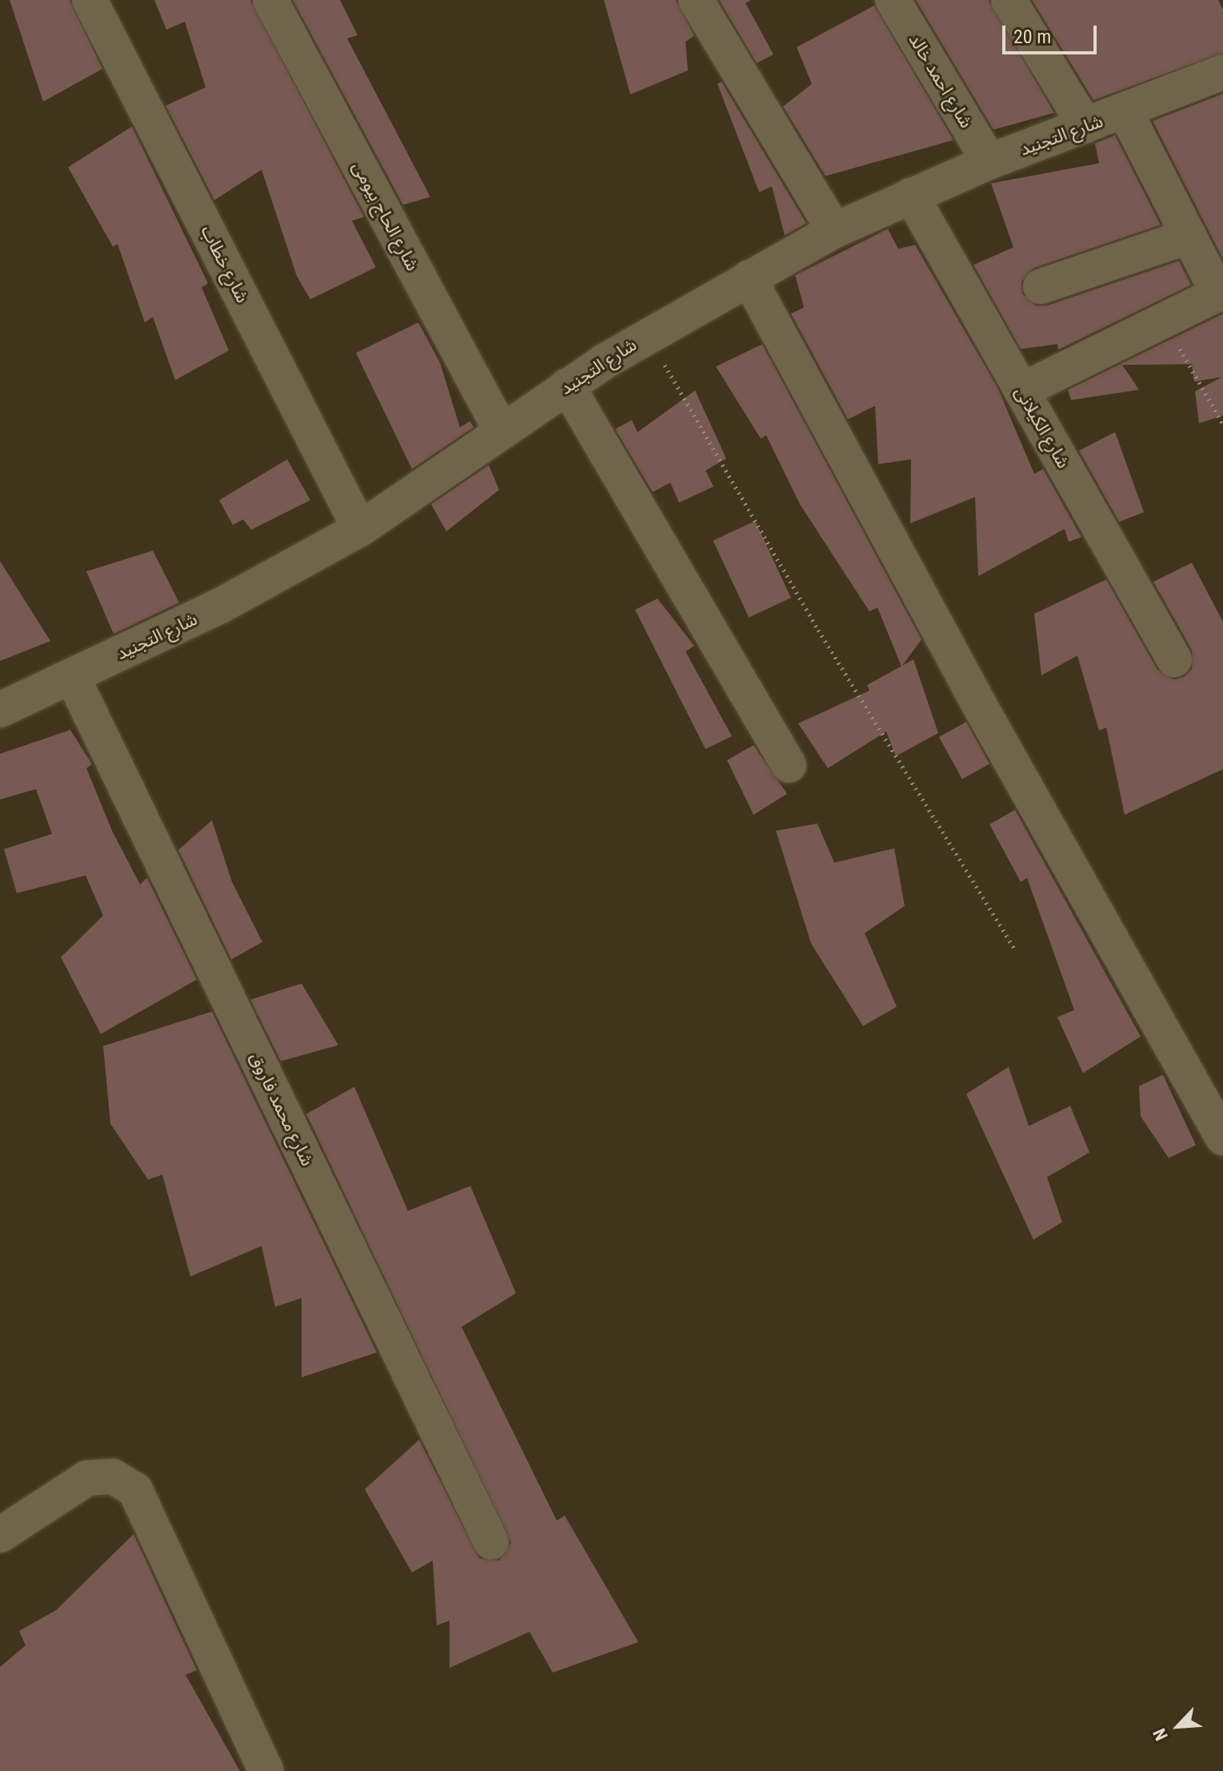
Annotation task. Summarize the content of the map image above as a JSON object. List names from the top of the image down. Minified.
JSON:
{"streets":{"street":["شارع احمد خالد","شارع التجنيد","شارع الحاج بيومى","شارع خطاب","شارع الكيلانى","شارع محمد فاروق"]},"crossings":[["شارع احمد خالد","شارع التجنيد"],["شارع التجنيد","شارع الحاج بيومى"],["شارع التجنيد","شارع خطاب"],["شارع التجنيد","شارع الكيلانى"],["شارع التجنيد","شارع محمد فاروق"]],"scale_bar":"20 m","north":"bottom left"}
